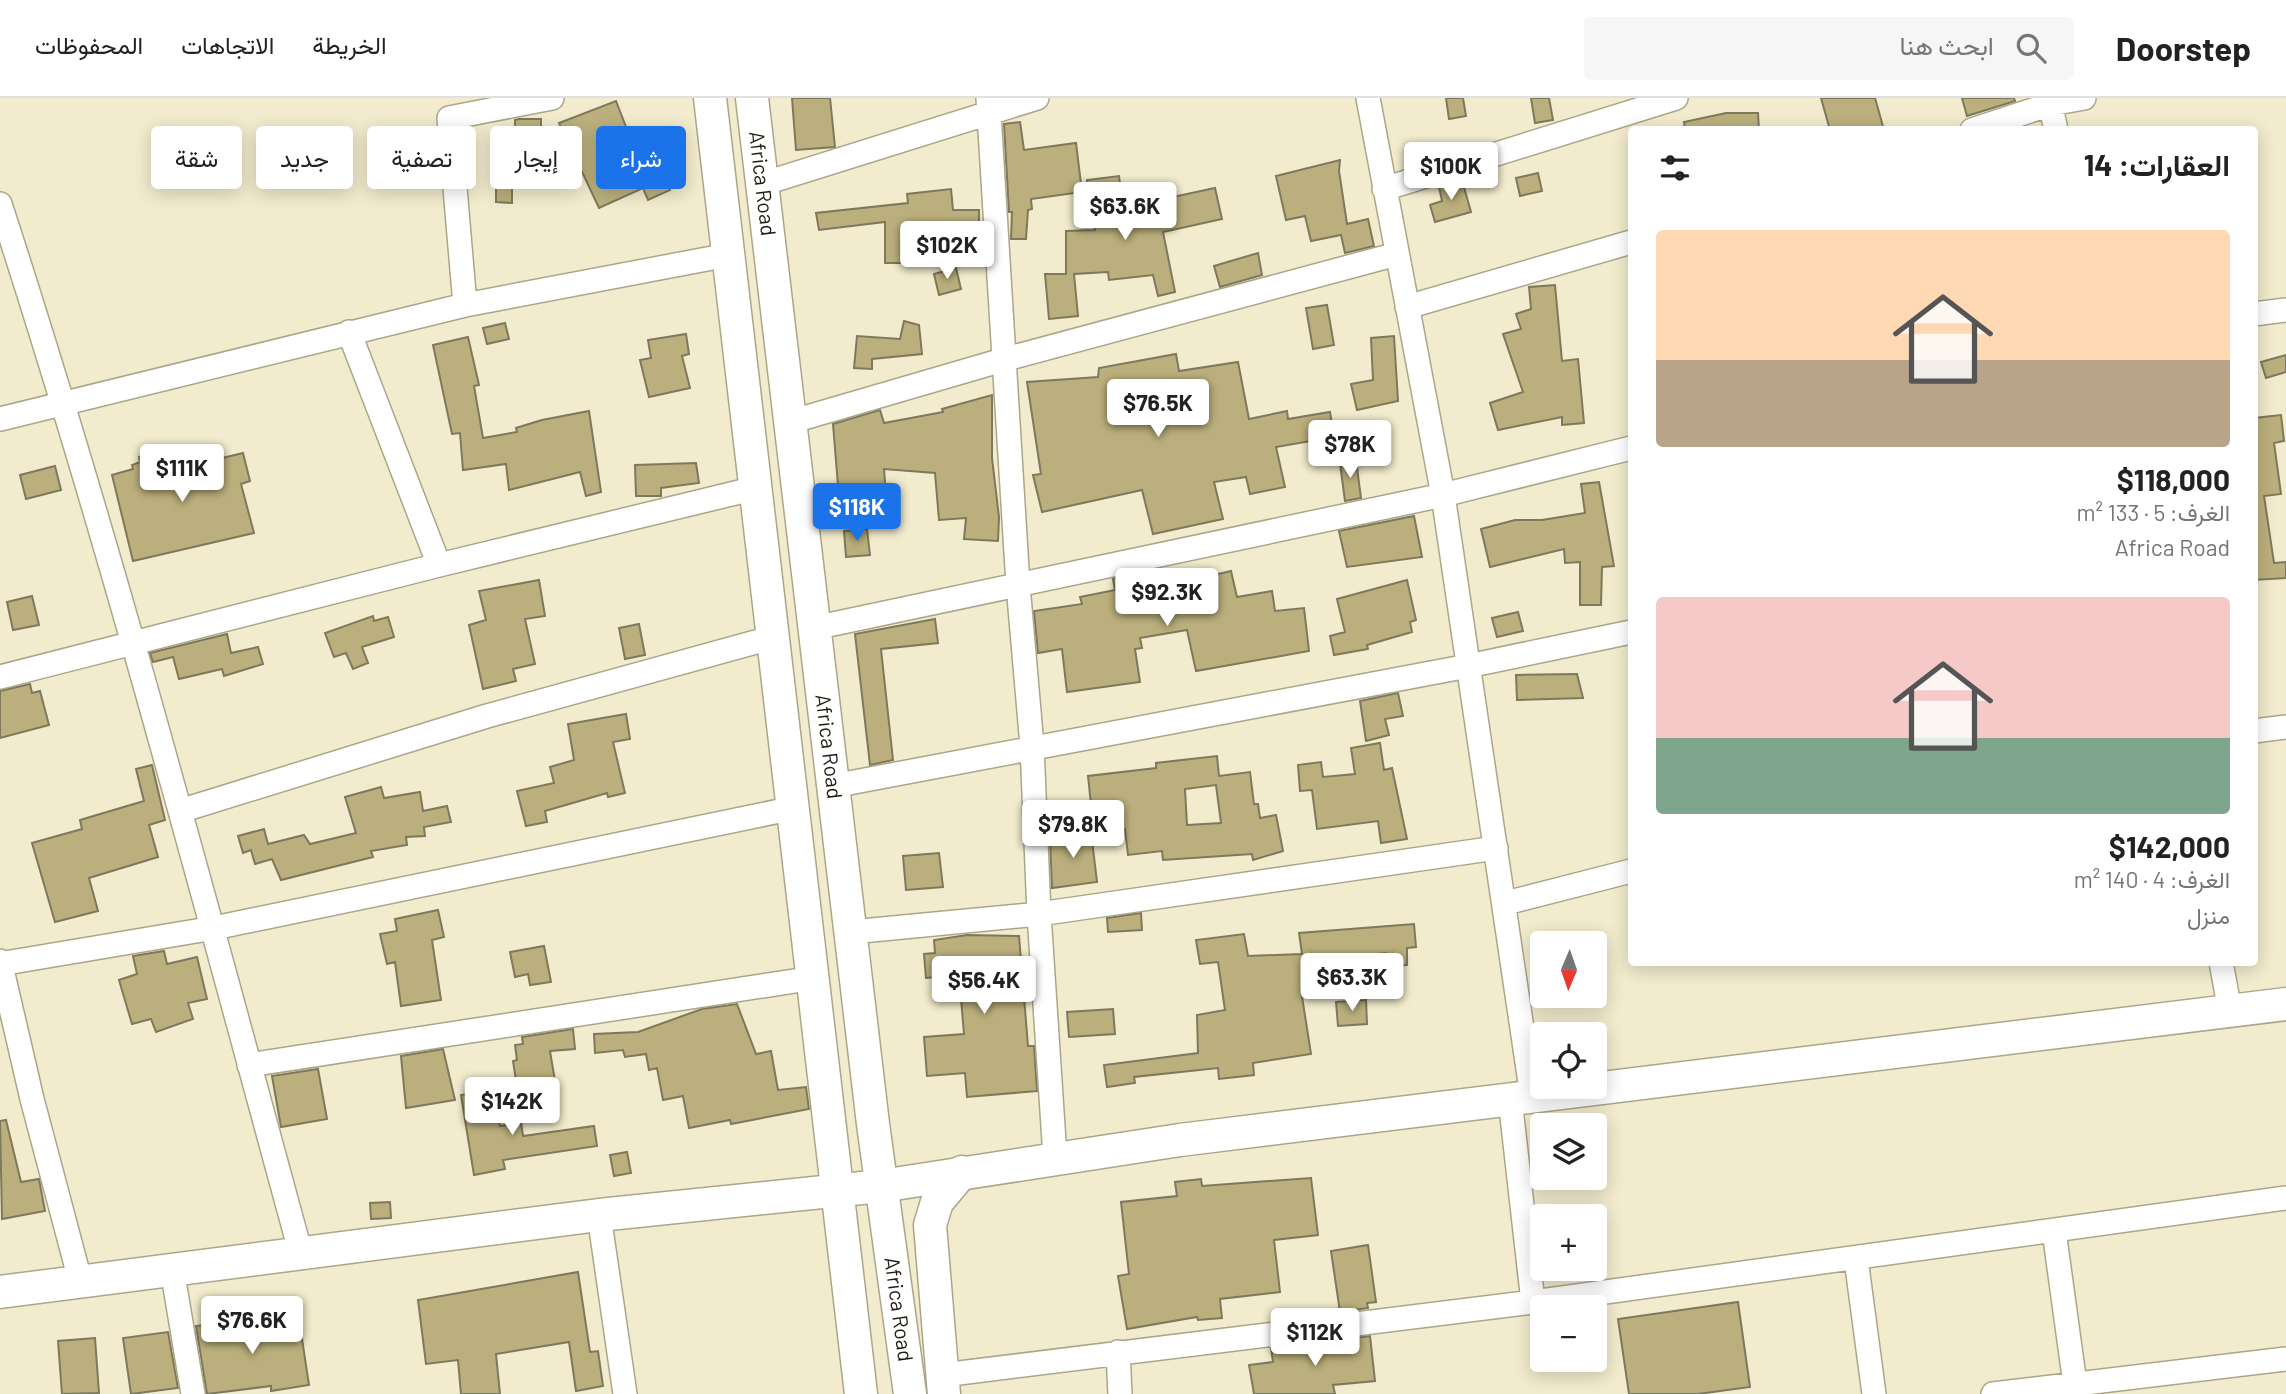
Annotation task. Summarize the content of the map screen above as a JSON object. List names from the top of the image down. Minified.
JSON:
{"streets":{"street":["Africa Road"]},"north":"bottom","page":{"header":"Doorstep","search":"ابحث هنا","nav":["الخريطة","الاتجاهات","المحفوظات"],"chip":["شراء","إيجار","تصفية","جديد","شقة"],"heading":"العقارات: 14","price":["$100K","$63.6K","$102K","$76.5K","$78K","$111K","$118K","$92.3K","$79.8K","$63.3K","$56.4K","$142K","$76.6K","$112K"],"list":[{"name":"$118,000","note":"الغرف: 5 · 133 m² · Africa Road"},{"name":"$142,000","note":"الغرف: 4 · 140 m² · منزل"}],"map_buttons":["+","−"]}}
